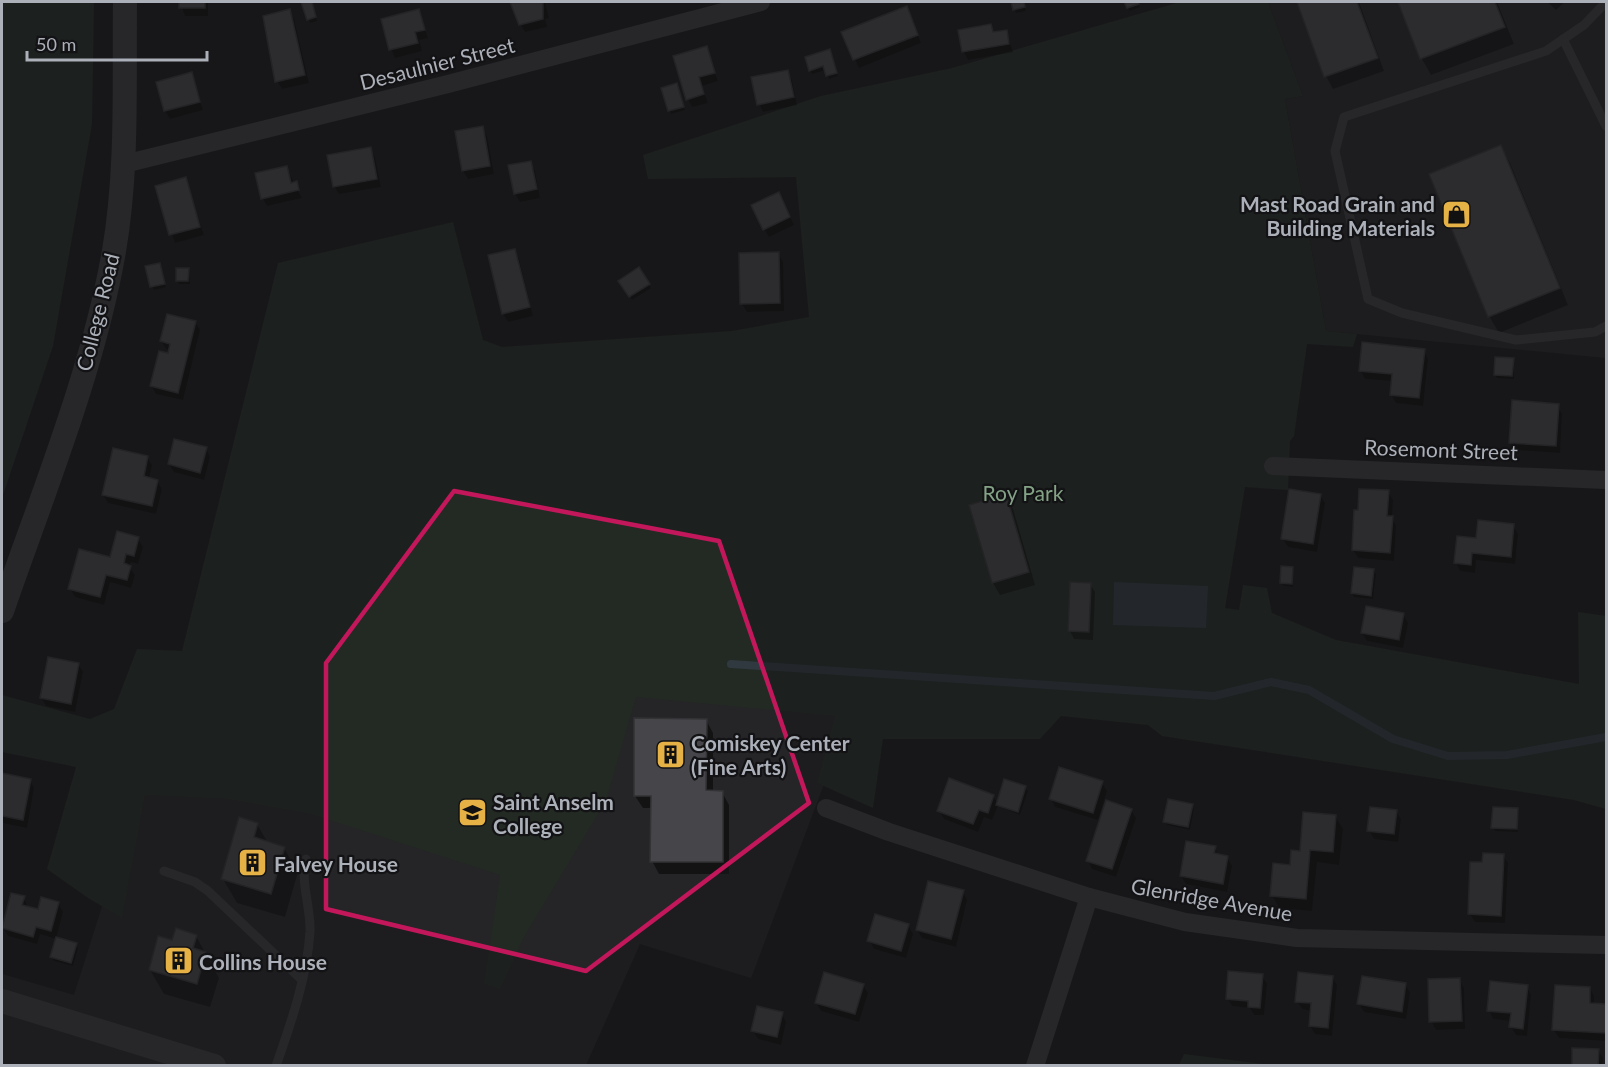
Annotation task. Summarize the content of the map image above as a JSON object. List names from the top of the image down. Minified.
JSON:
{"streets":{"street":["Desaulnier Street","College Road","Rosemont Street","Glenridge Avenue"]},"crossings":[["Desaulnier Street","College Road"]],"parks":["Roy Park"],"places":{"shop":["Mast Road Grain and Building Materials"],"building":["Comiskey Center (Fine Arts)","Falvey House","Collins House"],"school or university":["Saint Anselm College"]},"scale_bar":"50 m"}
